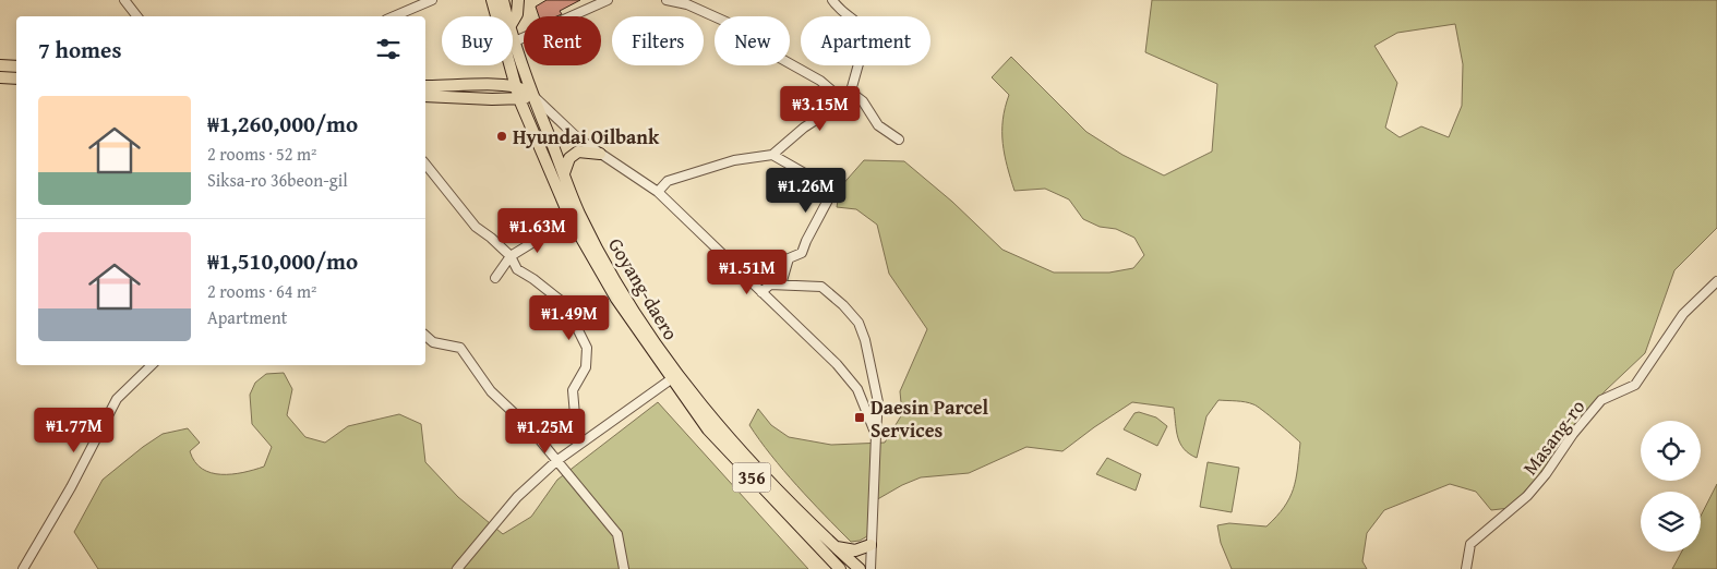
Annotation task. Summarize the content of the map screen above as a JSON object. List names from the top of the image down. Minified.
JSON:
{"streets":{"main road":["Goyang-daero","356"],"street":["Masang-ro"]},"places":{"other":["Hyundai Oilbank"],"transit":["Daesin Parcel Services"]},"page":{"chip":["Buy","Rent","Filters","New","Apartment"],"heading":"7 homes","list":[{"name":"₩1,260,000/mo","note":"2 rooms · 52 m² · Siksa-ro 36beon-gil"},{"name":"₩1,510,000/mo","note":"2 rooms · 64 m² · Apartment"}],"price":["₩3.15M","₩1.26M","₩1.63M","₩1.51M","₩1.49M","₩1.77M","₩1.25M"]}}
